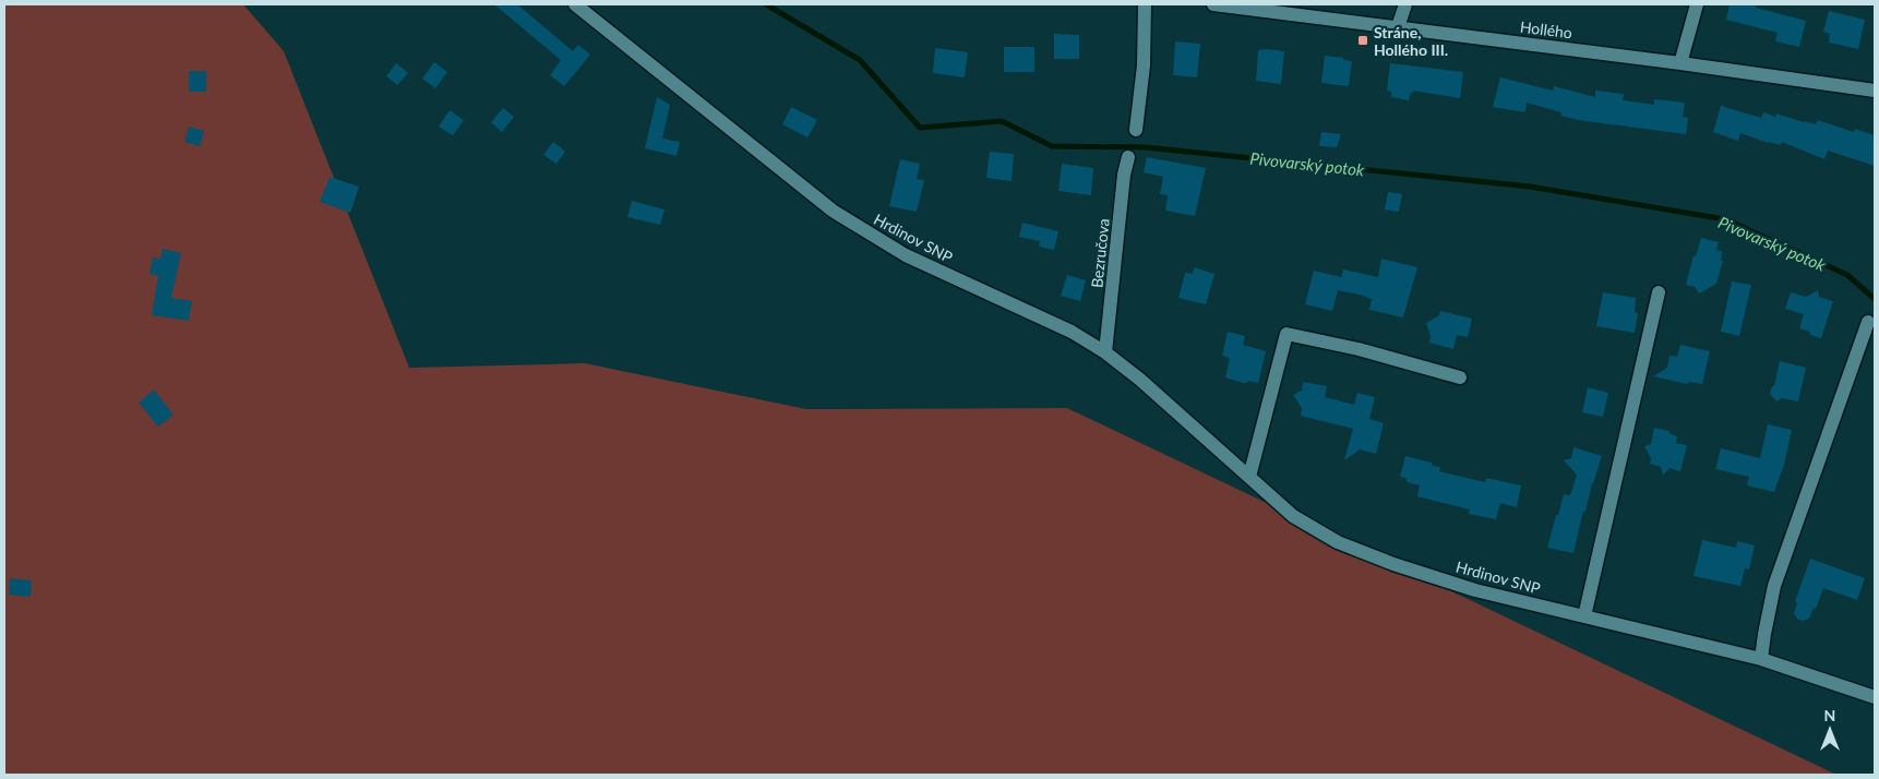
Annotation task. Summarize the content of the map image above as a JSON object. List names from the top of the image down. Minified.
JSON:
{"streets":{"street":["Hollého","Hrdinov SNP","Bezručova"]},"crossings":[["Hrdinov SNP","Bezručova"]],"water":["Pivovarský potok"],"places":{"transit":["Stráne, Hollého III."]},"north":"top"}
